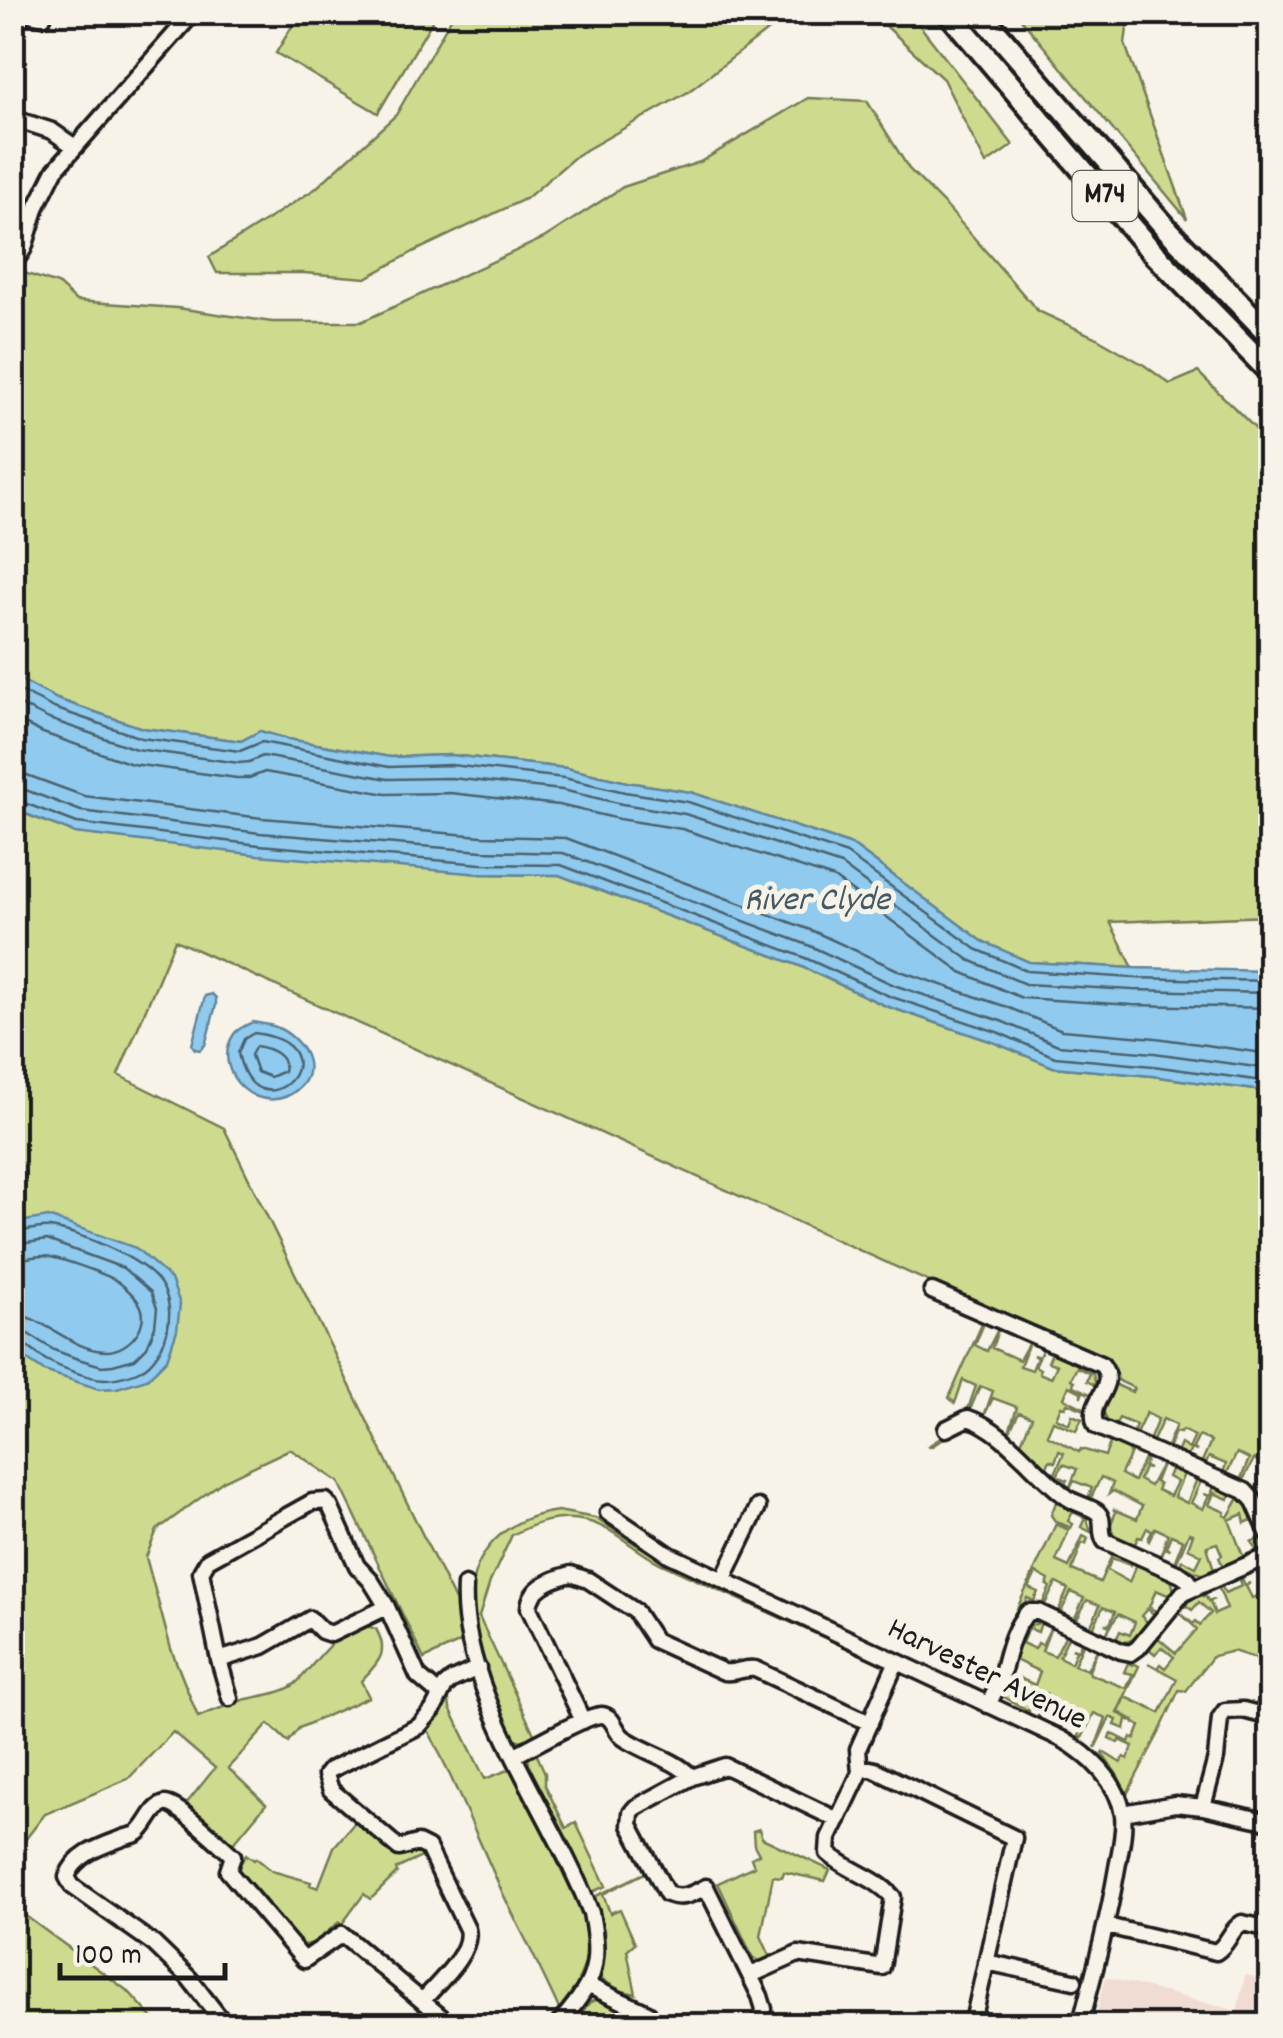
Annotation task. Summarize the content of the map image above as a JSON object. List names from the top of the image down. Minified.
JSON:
{"streets":{"highway":["M74"],"street":["Harvester Avenue"]},"water":["River Clyde"],"scale_bar":"100 m"}
